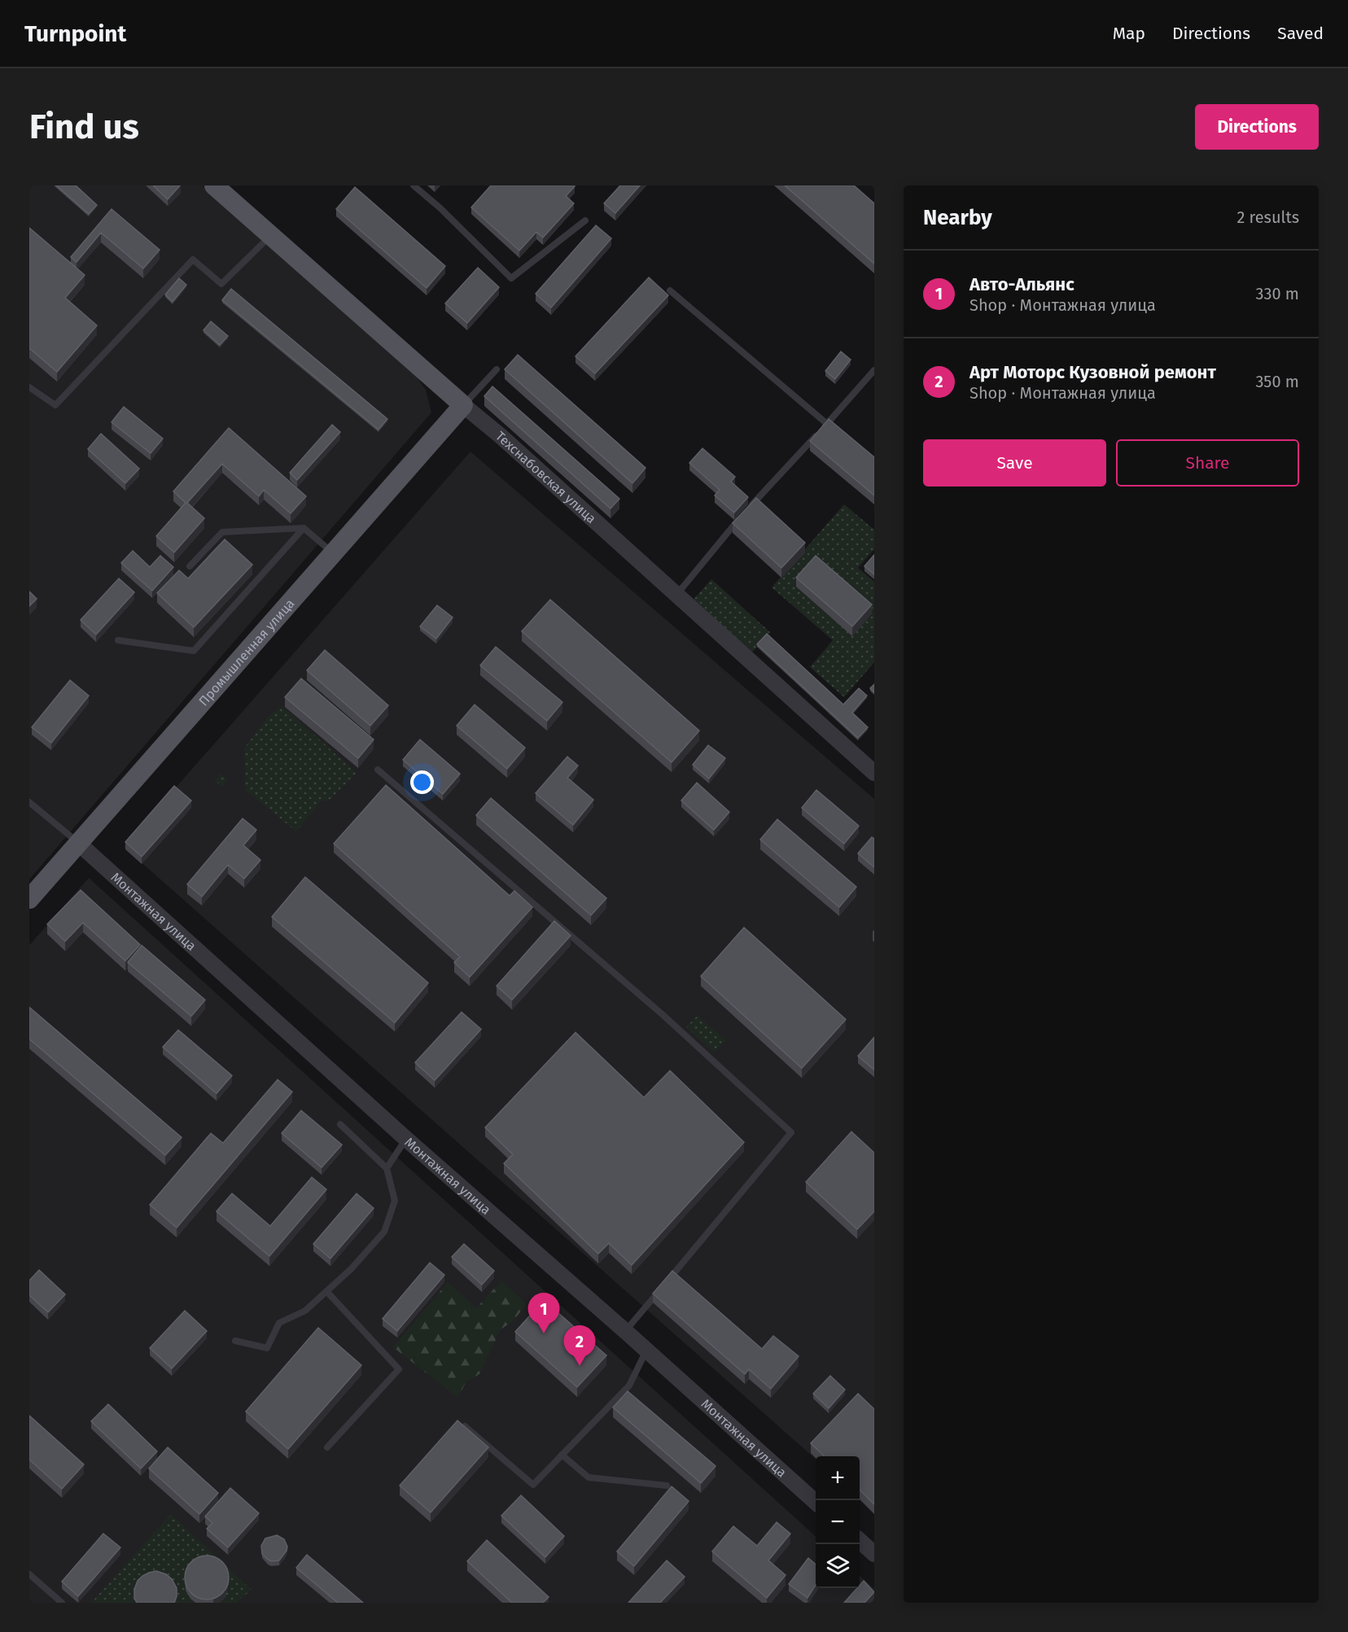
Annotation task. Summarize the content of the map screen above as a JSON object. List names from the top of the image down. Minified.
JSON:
{"streets":{"main road":["Техснабовская улица","Промышленная улица"],"street":["Монтажная улица"]},"crossings":[["Техснабовская улица","Промышленная улица"],["Промышленная улица","Монтажная улица"]],"page":{"header":"Turnpoint","nav":["Map","Directions","Saved"],"buttons":["Directions",["Save","Share"]],"title":"Find us","heading":["Nearby","2 results"],"list":[{"mark":"1","name":"Авто-Альянс","note":"Shop · Монтажная улица","value":"330 m"},{"mark":"2","name":"Арт Моторс Кузовной ремонт","note":"Shop · Монтажная улица","value":"350 m"}],"pins":["1","2"],"map_buttons":["+","−"]}}
